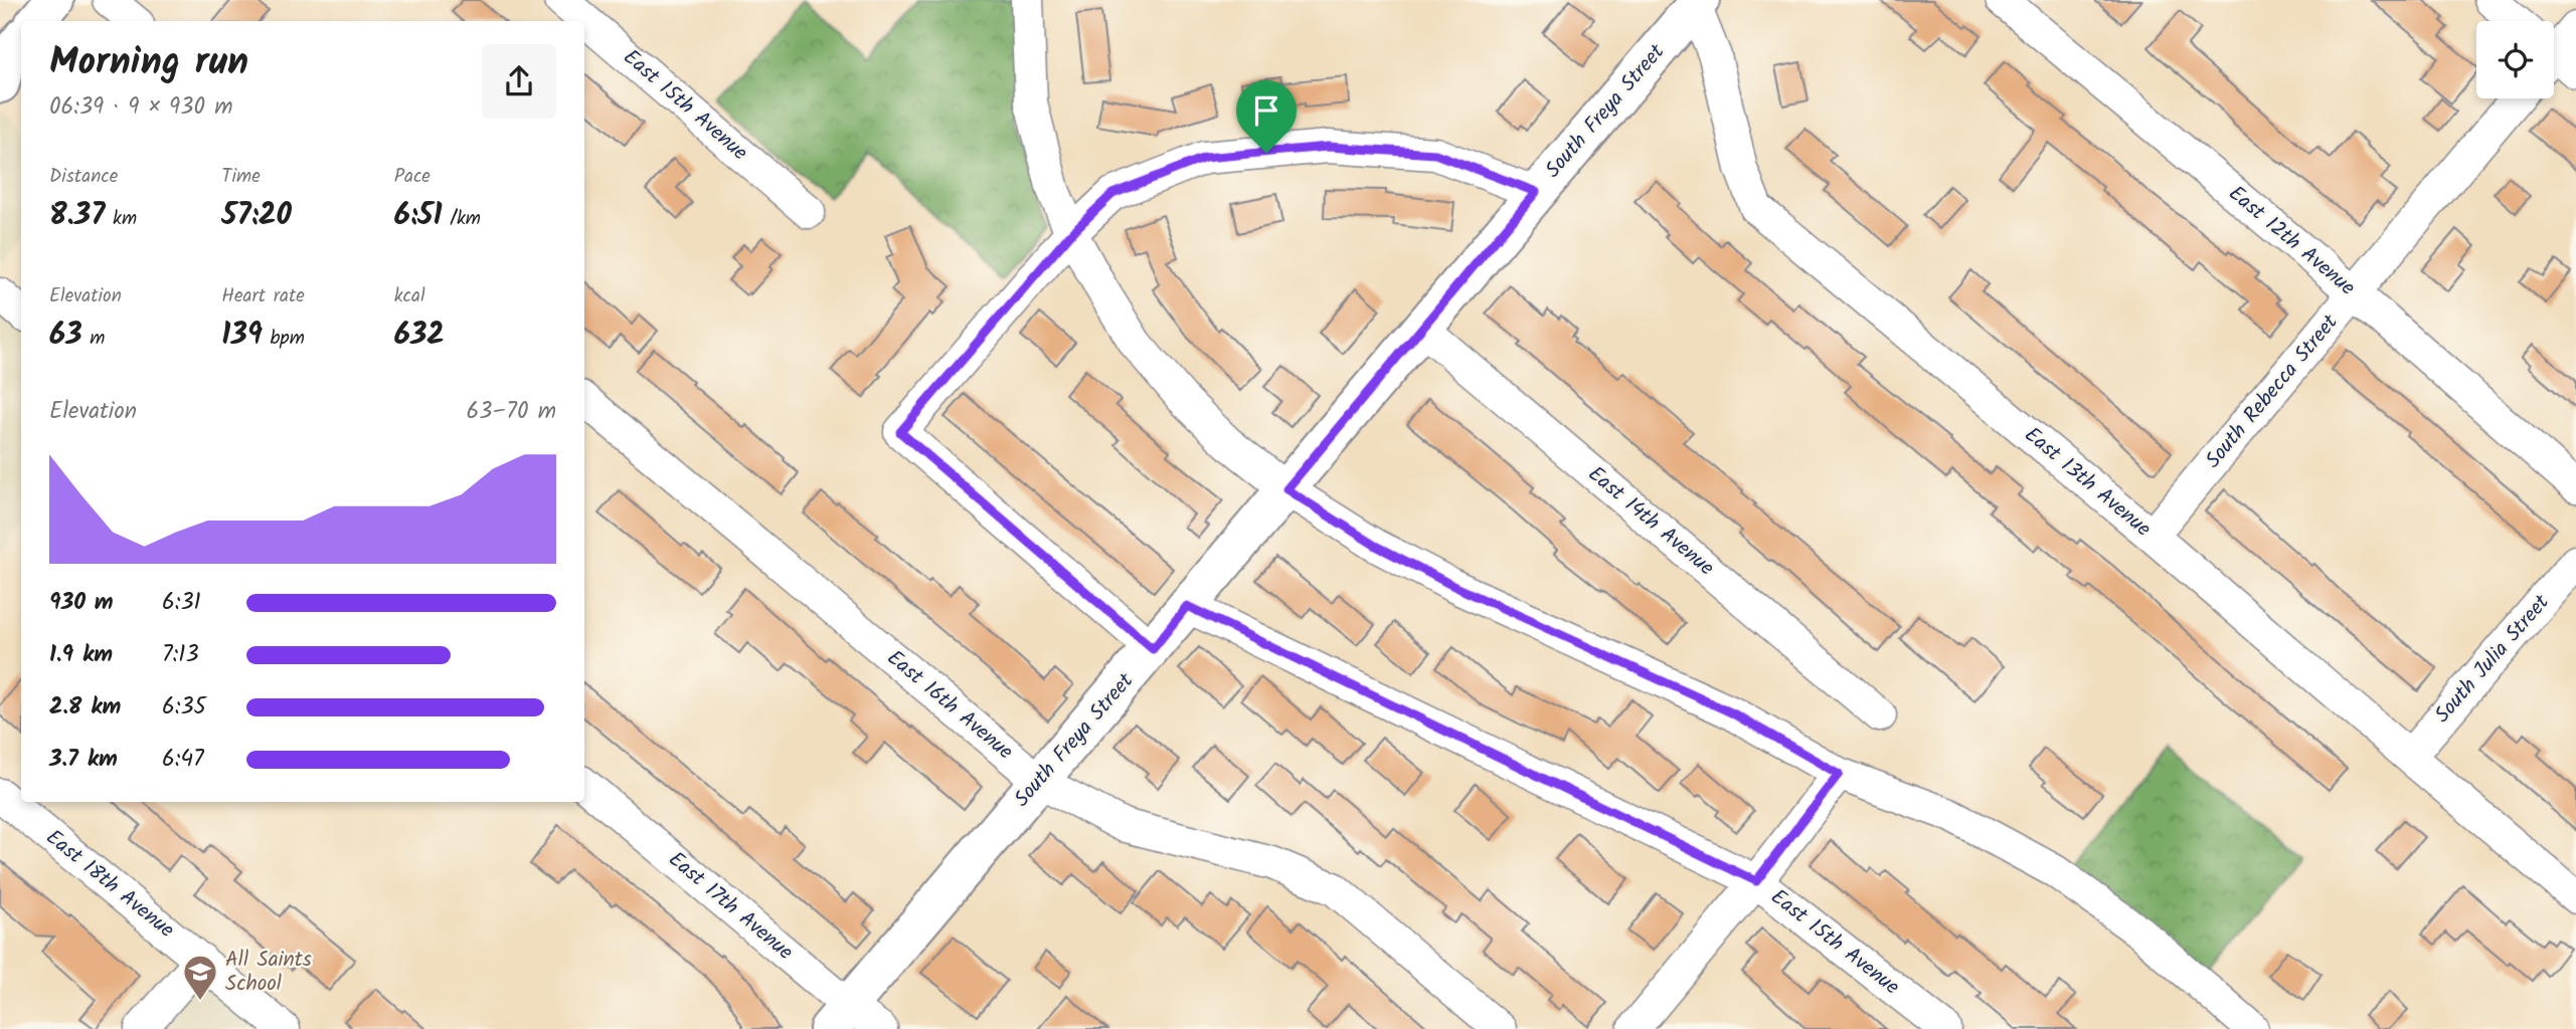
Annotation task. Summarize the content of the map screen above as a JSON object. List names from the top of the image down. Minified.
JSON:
{"streets":{"main road":["South Freya Street"],"street":["East 15th Avenue","East 12th Avenue","South Rebecca Street","East 13th Avenue","East 14th Avenue","South Julia Street","East 16th Avenue","East 18th Avenue","East 17th Avenue"]},"crossings":[["East 15th Avenue","South Freya Street"],["South Freya Street","East 13th Avenue"],["South Freya Street","East 14th Avenue"],["South Freya Street","East 16th Avenue"],["South Freya Street","East 17th Avenue"],["East 12th Avenue","South Rebecca Street"],["South Rebecca Street","East 13th Avenue"],["East 13th Avenue","South Julia Street"]],"places":{"school or university":["All Saints School"]},"page":{"heading":["Morning run","06:39 · 9 × 930 m"],"stats":[["Distance","8.37 km"],["Time","57:20"],["Pace","6:51 /km"],["Elevation","63 m"],["Heart rate","139 bpm"],["kcal","632"]],"chart":["Elevation","63–70 m"],"list":[{"name":"930 m","note":"6:31"},{"name":"1.9 km","note":"7:13"},{"name":"2.8 km","note":"6:35"},{"name":"3.7 km","note":"6:47"}]}}
